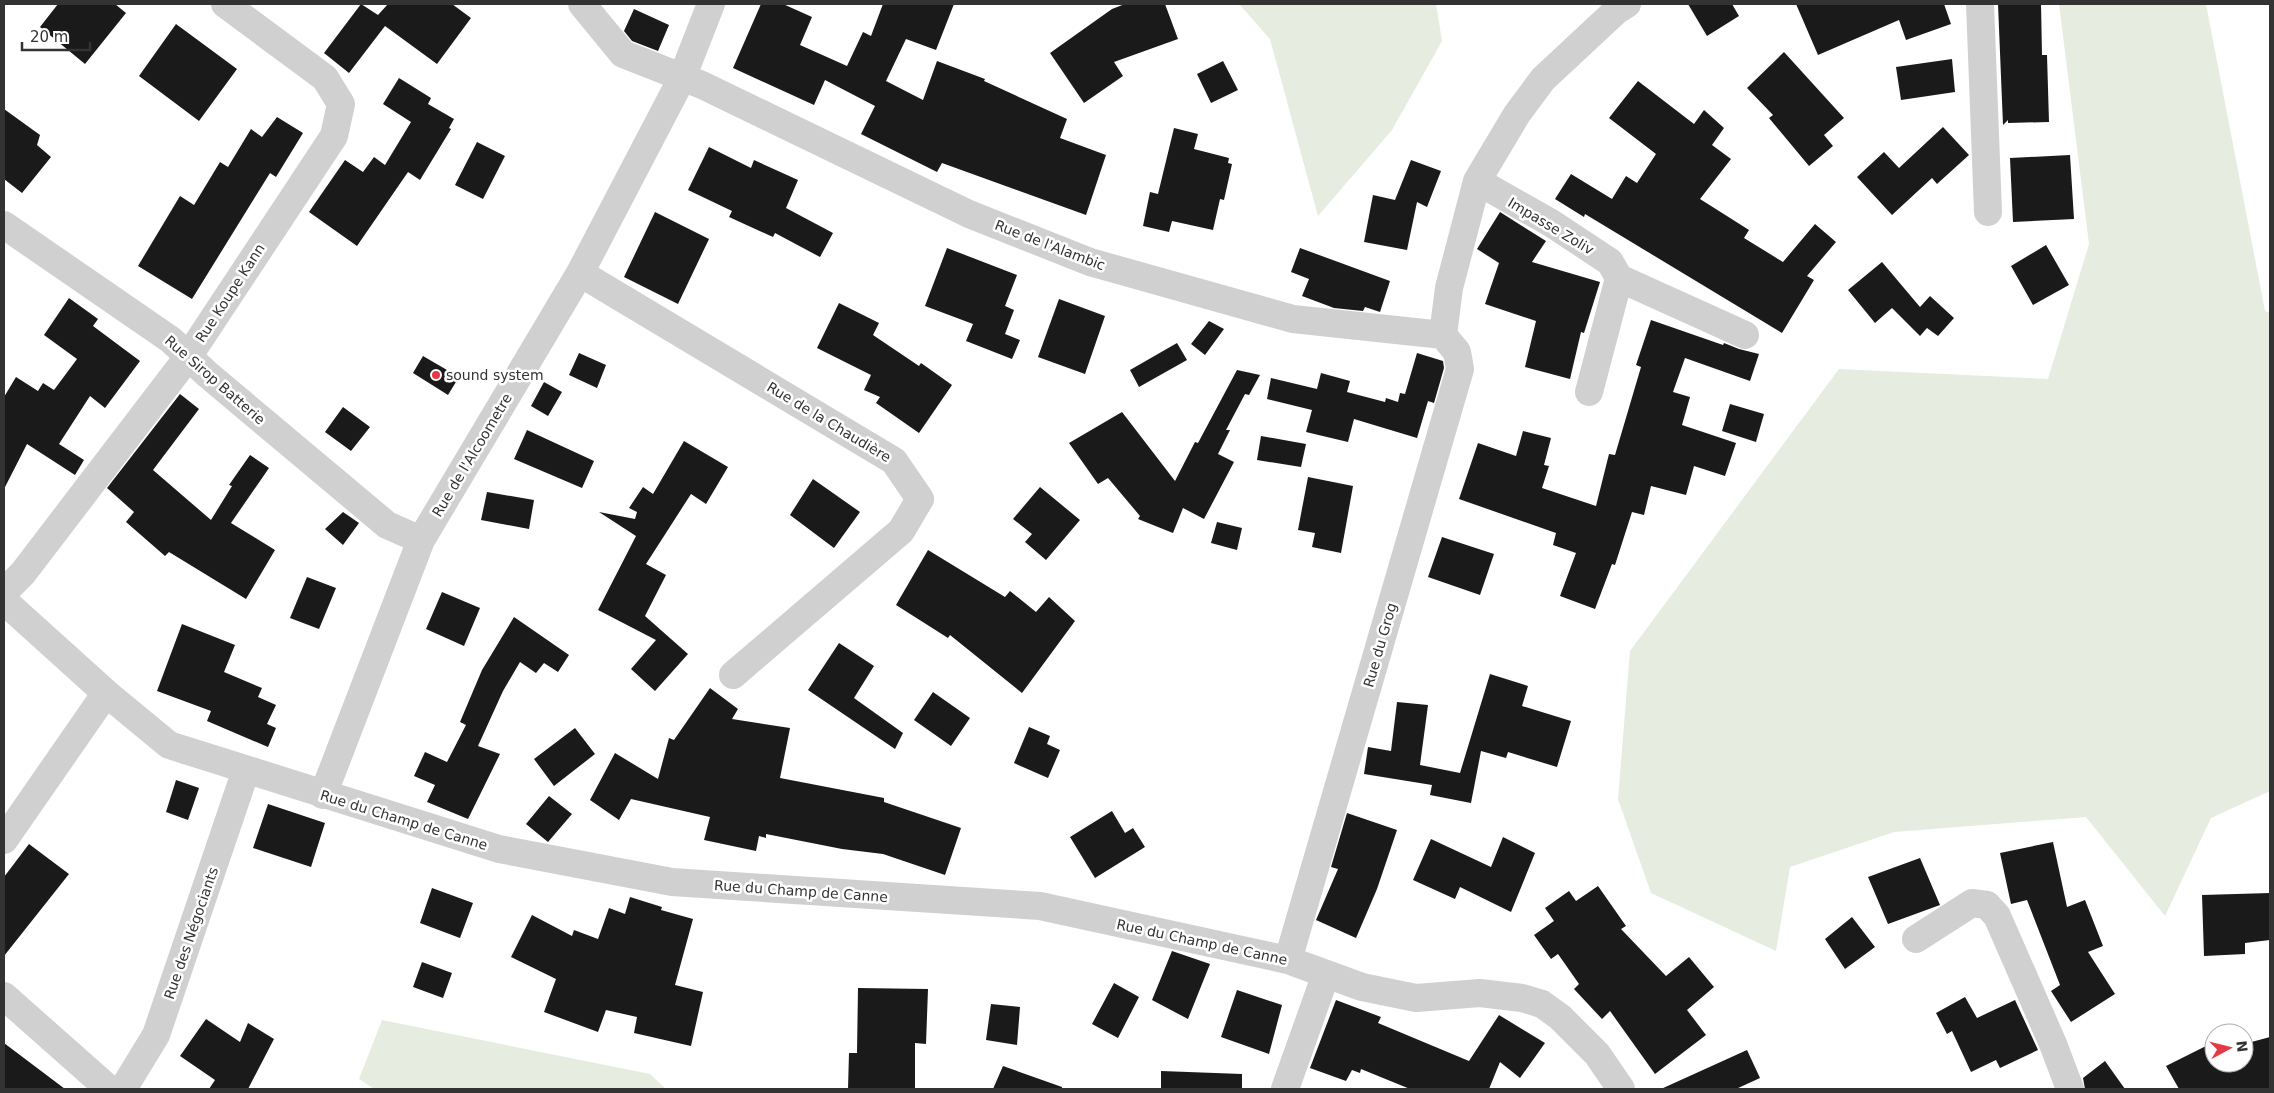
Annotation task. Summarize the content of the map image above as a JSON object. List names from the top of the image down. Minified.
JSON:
{"streets":{"street":["Impasse Zoliv","Rue de l'Alambic","Rue Koupe Kann","Rue Sirop Batterie","Rue de la Chaudière","Rue de l'Alcoometre","Rue du Grog","Rue du Champ de Canne","Rue des Négociants"]},"crossings":[["Rue de l'Alambic","Rue de l'Alcoometre"],["Rue de l'Alambic","Rue du Grog"],["Rue Koupe Kann","Rue Sirop Batterie"],["Rue Sirop Batterie","Rue de l'Alcoometre"],["Rue de la Chaudière","Rue de l'Alcoometre"],["Rue de l'Alcoometre","Rue du Champ de Canne"],["Rue du Grog","Rue du Champ de Canne"],["Rue du Champ de Canne","Rue des Négociants"]],"places":["sound system"],"scale_bar":"20 m","north":"right"}
